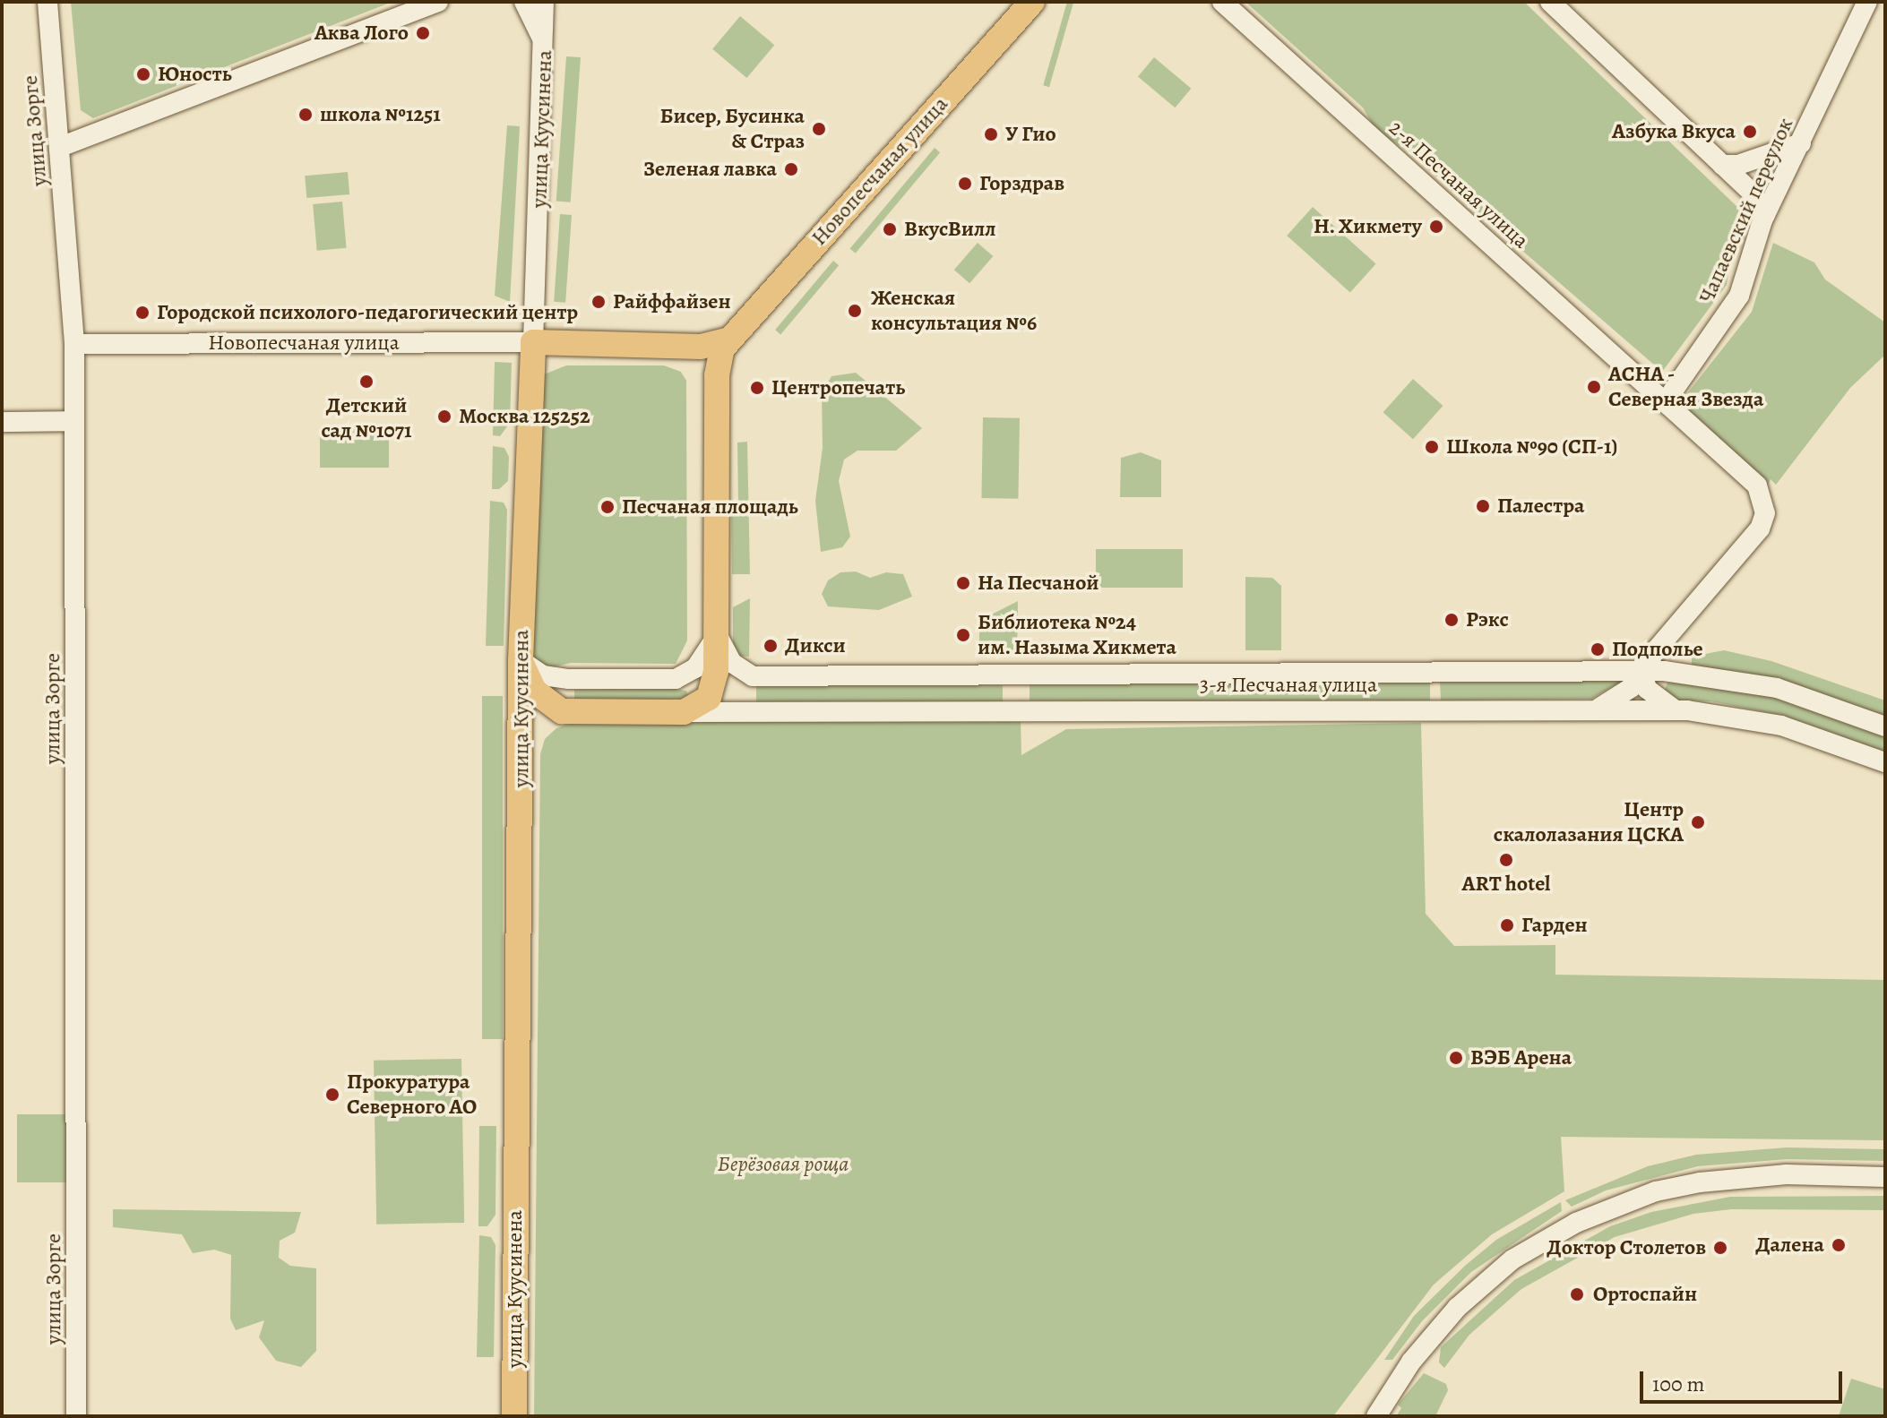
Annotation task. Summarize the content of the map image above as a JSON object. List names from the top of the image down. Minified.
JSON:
{"streets":{"main road":["улица Куусинена","Новопесчаная улица"],"street":["улица Зорге","2-я Песчаная улица","Чапаевский переулок","3-я Песчаная улица"]},"crossings":[["улица Куусинена","Новопесчаная улица"],["улица Зорге","Новопесчаная улица"],["2-я Песчаная улица","Чапаевский переулок"]],"parks":["Берёзовая роща"],"places":["Аква Лого","Юность","школа №1251","Бисер, Бусинка & Страз","Азбука Вкуса","У Гио","Зеленая лавка","Горздрав","Н. Хикмету","ВкусВилл","Райффайзен","Женская консультация №6","Городской психолого-педагогический центр","Детский сад №1071","АСНА - Северная Звезда","Центропечать","Москва 125252","Школа №90 (СП-1)","Палестра","Песчаная площадь","На Песчаной","Рэкс","Библиотека №24 им. Назыма Хикмета","Дикси","Подполье","Центр скалолазания ЦСКА","ART hotel","Гарден","ВЭБ Арена","Прокуратура Северного АО","Далена","Доктор Столетов","Ортоспайн"],"scale_bar":"100 m"}
